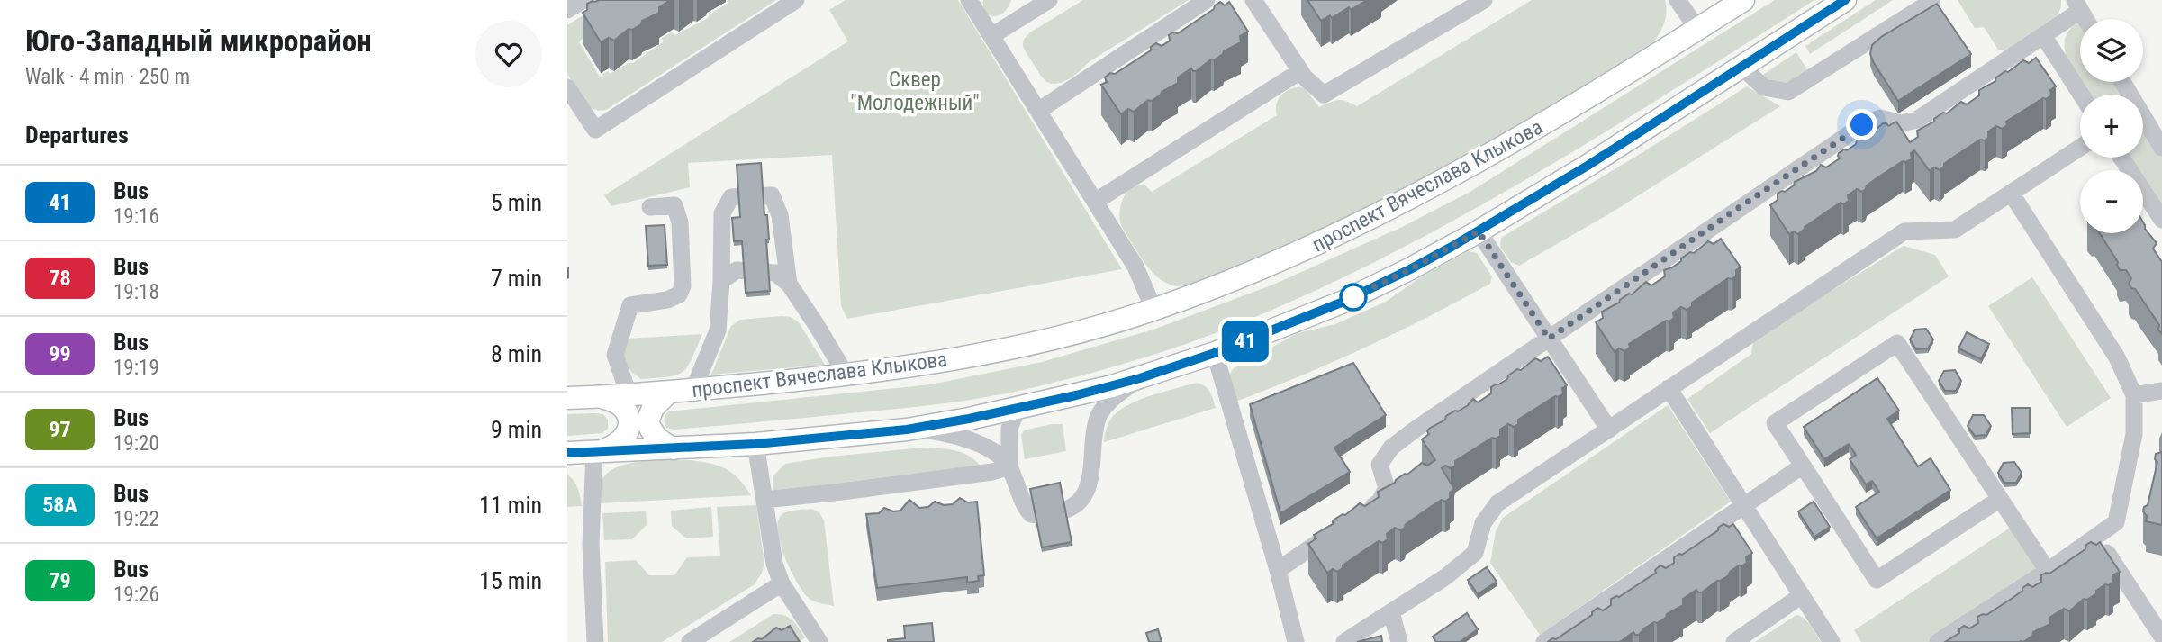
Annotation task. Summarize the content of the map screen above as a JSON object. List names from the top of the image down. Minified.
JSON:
{"streets":{"main road":["проспект Вячеслава Клыкова"]},"parks":["Сквер \"Молодежный\""],"lines":["bus line 41"],"page":{"heading":[["Юго-Западный микрорайон","Walk · 4 min · 250 m"],"Departures"],"on_map":"41","map_buttons":["+","−"],"list":[{"mark":"41","name":"Bus","note":"19:16","value":"5 min"},{"mark":"78","name":"Bus","note":"19:18","value":"7 min"},{"mark":"99","name":"Bus","note":"19:19","value":"8 min"},{"mark":"97","name":"Bus","note":"19:20","value":"9 min"},{"mark":"58А","name":"Bus","note":"19:22","value":"11 min"},{"mark":"79","name":"Bus","note":"19:26","value":"15 min"}]}}
